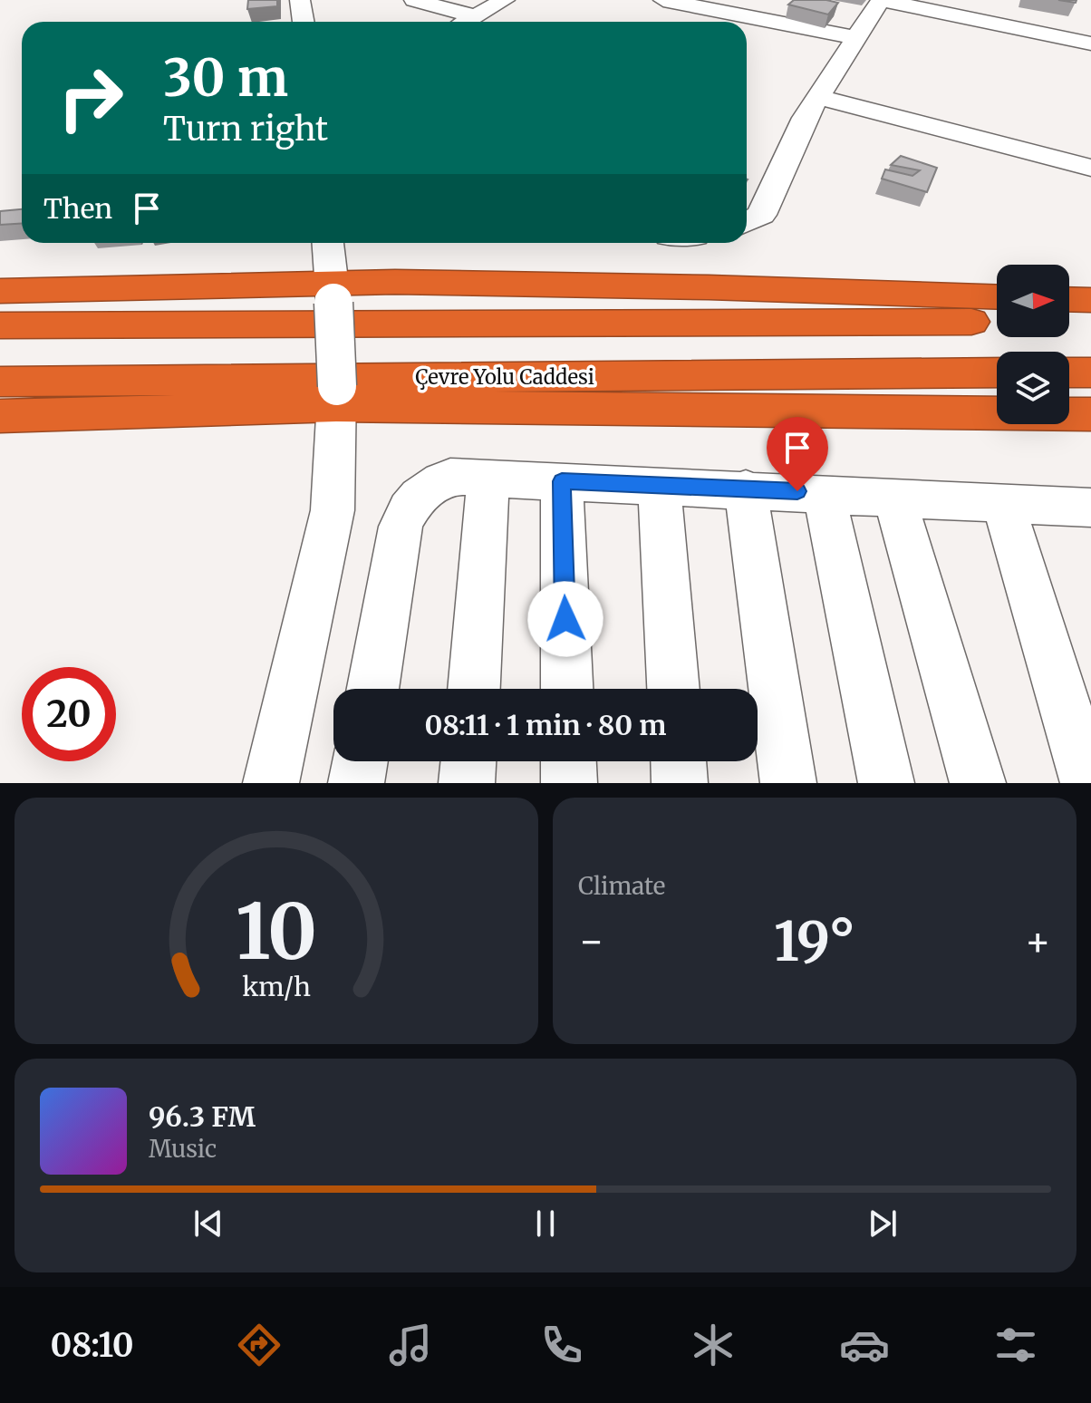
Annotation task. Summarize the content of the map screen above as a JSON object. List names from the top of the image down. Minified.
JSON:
{"streets":{"highway":["Çevre Yolu Caddesi"]},"north":"right","page":{"turn":["30 m","Turn right"],"then":"Then","limit":"20","trip":"08:11 · 1 min · 80 m","tile":"Climate","heat":["−","19°","+"],"song":["96.3 FM","Music"],"tabs":"08:10","gauge":["10","km/h"]}}
